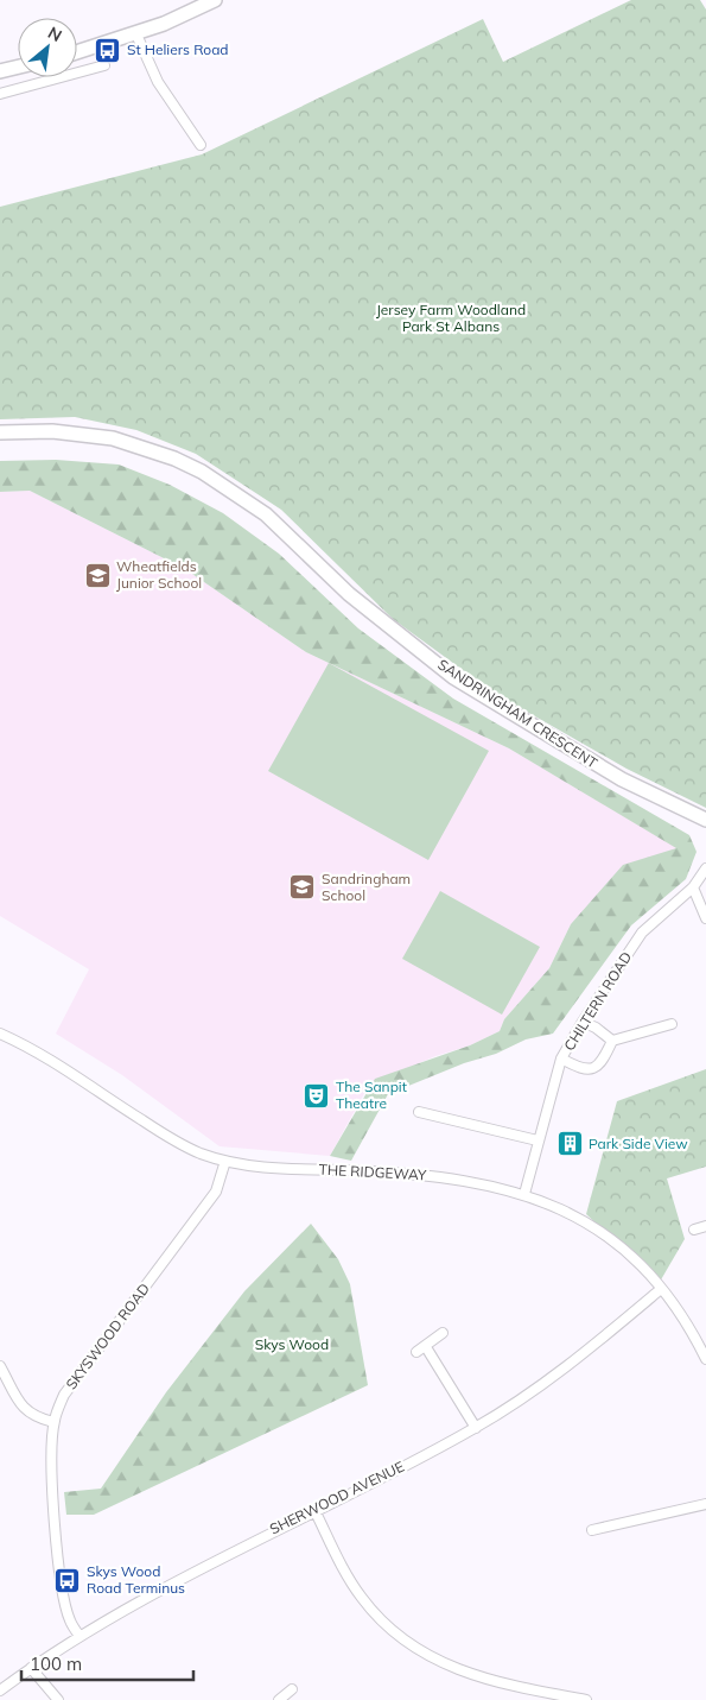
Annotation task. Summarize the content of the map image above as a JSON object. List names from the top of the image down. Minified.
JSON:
{"streets":{"street":["SANDRINGHAM CRESCENT","CHILTERN ROAD","THE RIDGEWAY","SKYSWOOD ROAD","SHERWOOD AVENUE"]},"crossings":[["CHILTERN ROAD","THE RIDGEWAY"],["THE RIDGEWAY","SKYSWOOD ROAD"],["THE RIDGEWAY","SHERWOOD AVENUE"],["SKYSWOOD ROAD","SHERWOOD AVENUE"]],"parks":["Jersey Farm Woodland Park St Albans","Skys Wood"],"places":{"bus stop":["St Heliers Road","Skys Wood Road Terminus"],"school or university":["Wheatfields Junior School","Sandringham School"],"theatre":["The Sanpit Theatre"],"building":["Park Side View"]},"scale_bar":"100 m","north":"top right"}
